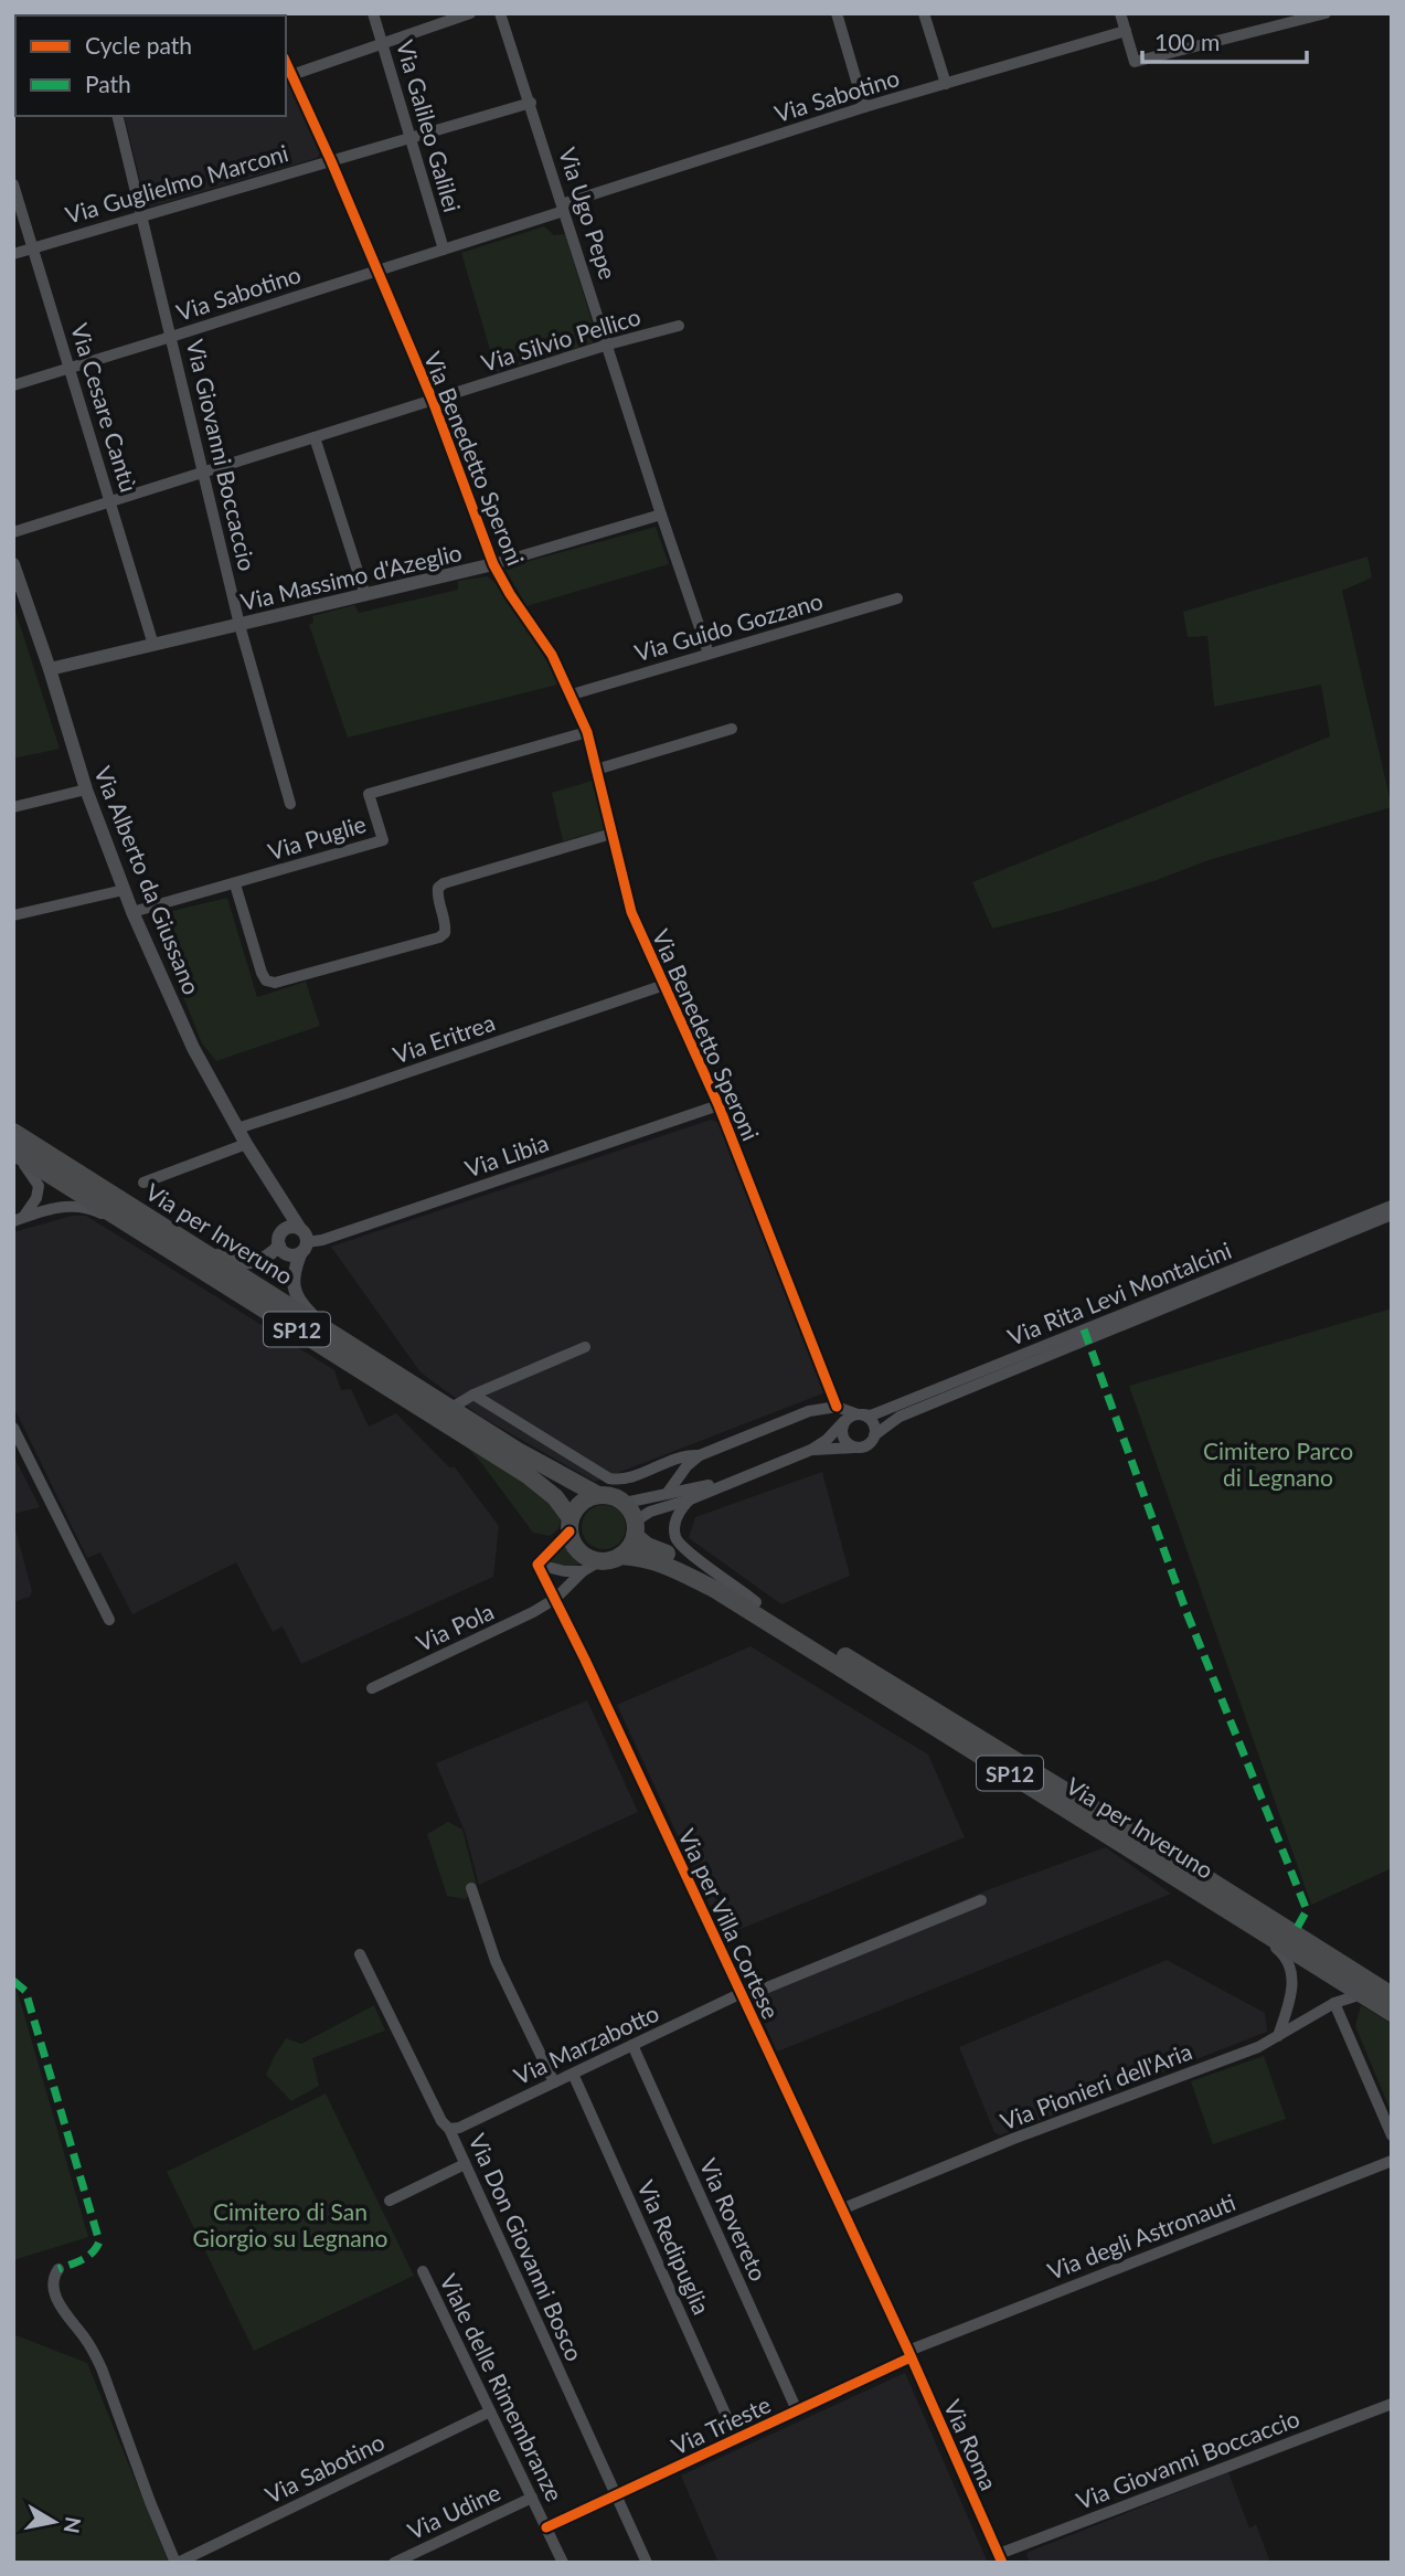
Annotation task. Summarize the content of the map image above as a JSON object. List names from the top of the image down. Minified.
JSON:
{"streets":{"main road":["Via per Inveruno","SP12"],"street":["Via Sabotino","Via Galileo Galilei","Via Guglielmo Marconi","Via Ugo Pepe","Via Silvio Pellico","Via Cesare Cantù","Via Giovanni Boccaccio","Via Benedetto Speroni","Via Massimo d'Azeglio","Via Guido Gozzano","Via Puglie","Via Alberto da Giussano","Via Eritrea","Via Libia","Via Rita Levi Montalcini","Via Pola","Via per Villa Cortese","Via Marzabotto","Via Pionieri dell'Aria","Via Rovereto","Via degli Astronauti","Via Don Giovanni Bosco","Via Redipuglia","Viale delle Rimembranze","Via Trieste","Via Roma","Via Udine"]},"crossings":[["Via Sabotino","Via Galileo Galilei"],["Via Sabotino","Via Ugo Pepe"],["Via Sabotino","Via Cesare Cantù"],["Via Sabotino","Via Giovanni Boccaccio"],["Via Sabotino","Via Benedetto Speroni"],["Via Sabotino","Viale delle Rimembranze"],["Via Galileo Galilei","Via Guglielmo Marconi"],["Via Guglielmo Marconi","Via Ugo Pepe"],["Via Guglielmo Marconi","Via Cesare Cantù"],["Via Guglielmo Marconi","Via Giovanni Boccaccio"],["Via Guglielmo Marconi","Via Benedetto Speroni"],["Via Ugo Pepe","Via Silvio Pellico"],["Via Ugo Pepe","Via Massimo d'Azeglio"],["Via Ugo Pepe","Via Guido Gozzano"],["Via Silvio Pellico","Via Cesare Cantù"],["Via Silvio Pellico","Via Giovanni Boccaccio"],["Via Silvio Pellico","Via Benedetto Speroni"],["Via Cesare Cantù","Via Massimo d'Azeglio"],["Via Giovanni Boccaccio","Via Massimo d'Azeglio"],["Via Giovanni Boccaccio","Via Roma"],["Via Benedetto Speroni","Via Massimo d'Azeglio"],["Via Benedetto Speroni","Via Guido Gozzano"],["Via Benedetto Speroni","Via Puglie"],["Via Benedetto Speroni","Via Eritrea"],["Via Benedetto Speroni","Via Libia"],["Via Massimo d'Azeglio","Via Alberto da Giussano"],["Via Puglie","Via Alberto da Giussano"],["Via Alberto da Giussano","Via Eritrea"],["Via Alberto da Giussano","Via Libia"],["Via per Inveruno","Via Pionieri dell'Aria"],["Via Pola","Via per Villa Cortese"],["Via per Villa Cortese","Via Marzabotto"],["Via per Villa Cortese","Via Pionieri dell'Aria"],["Via per Villa Cortese","Via degli Astronauti"],["Via per Villa Cortese","Via Trieste"],["Via per Villa Cortese","Via Roma"],["Via Marzabotto","Via Rovereto"],["Via Marzabotto","Via Don Giovanni Bosco"],["Via Marzabotto","Via Redipuglia"],["Via Rovereto","Via Trieste"],["Via degli Astronauti","Via Trieste"],["Via degli Astronauti","Via Roma"],["Via Don Giovanni Bosco","Via Trieste"],["Via Redipuglia","Via Trieste"],["Viale delle Rimembranze","Via Trieste"],["Viale delle Rimembranze","Via Udine"],["Via Trieste","Via Roma"]],"parks":["Cimitero Parco di Legnano","Cimitero di San Giorgio su Legnano"],"legend":["Cycle path","Path"],"scale_bar":"100 m","north":"right"}
